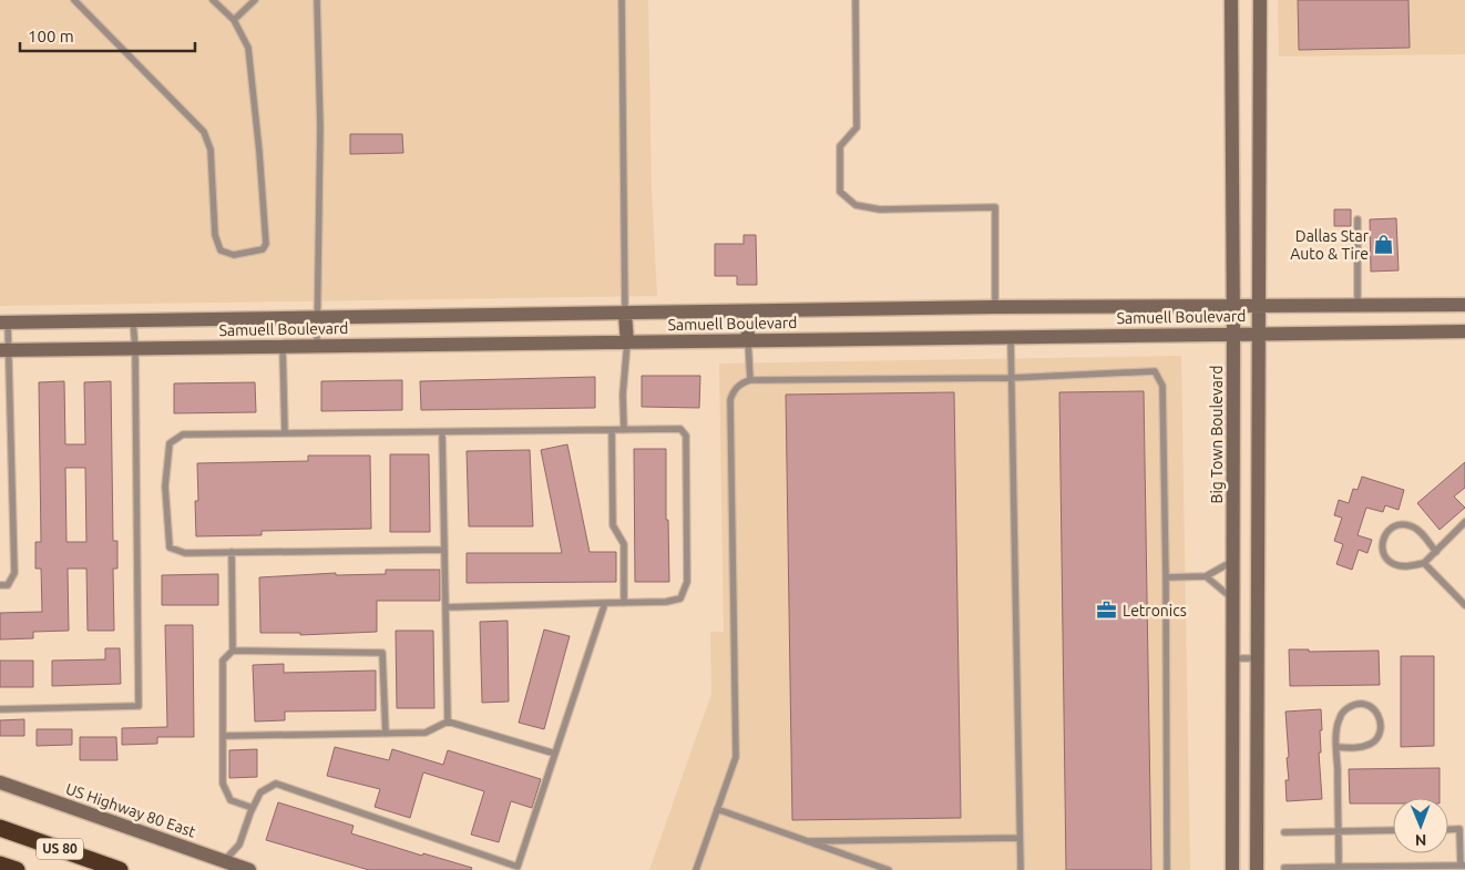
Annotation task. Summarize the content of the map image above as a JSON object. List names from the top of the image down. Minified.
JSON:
{"streets":{"highway":["US 80"],"main road":["Samuell Boulevard","Big Town Boulevard","US Highway 80 East"]},"crossings":[["Samuell Boulevard","Big Town Boulevard"]],"places":{"shop":["Dallas Star Auto & Tire"],"office":["Letronics"]},"scale_bar":"100 m","north":"bottom"}
